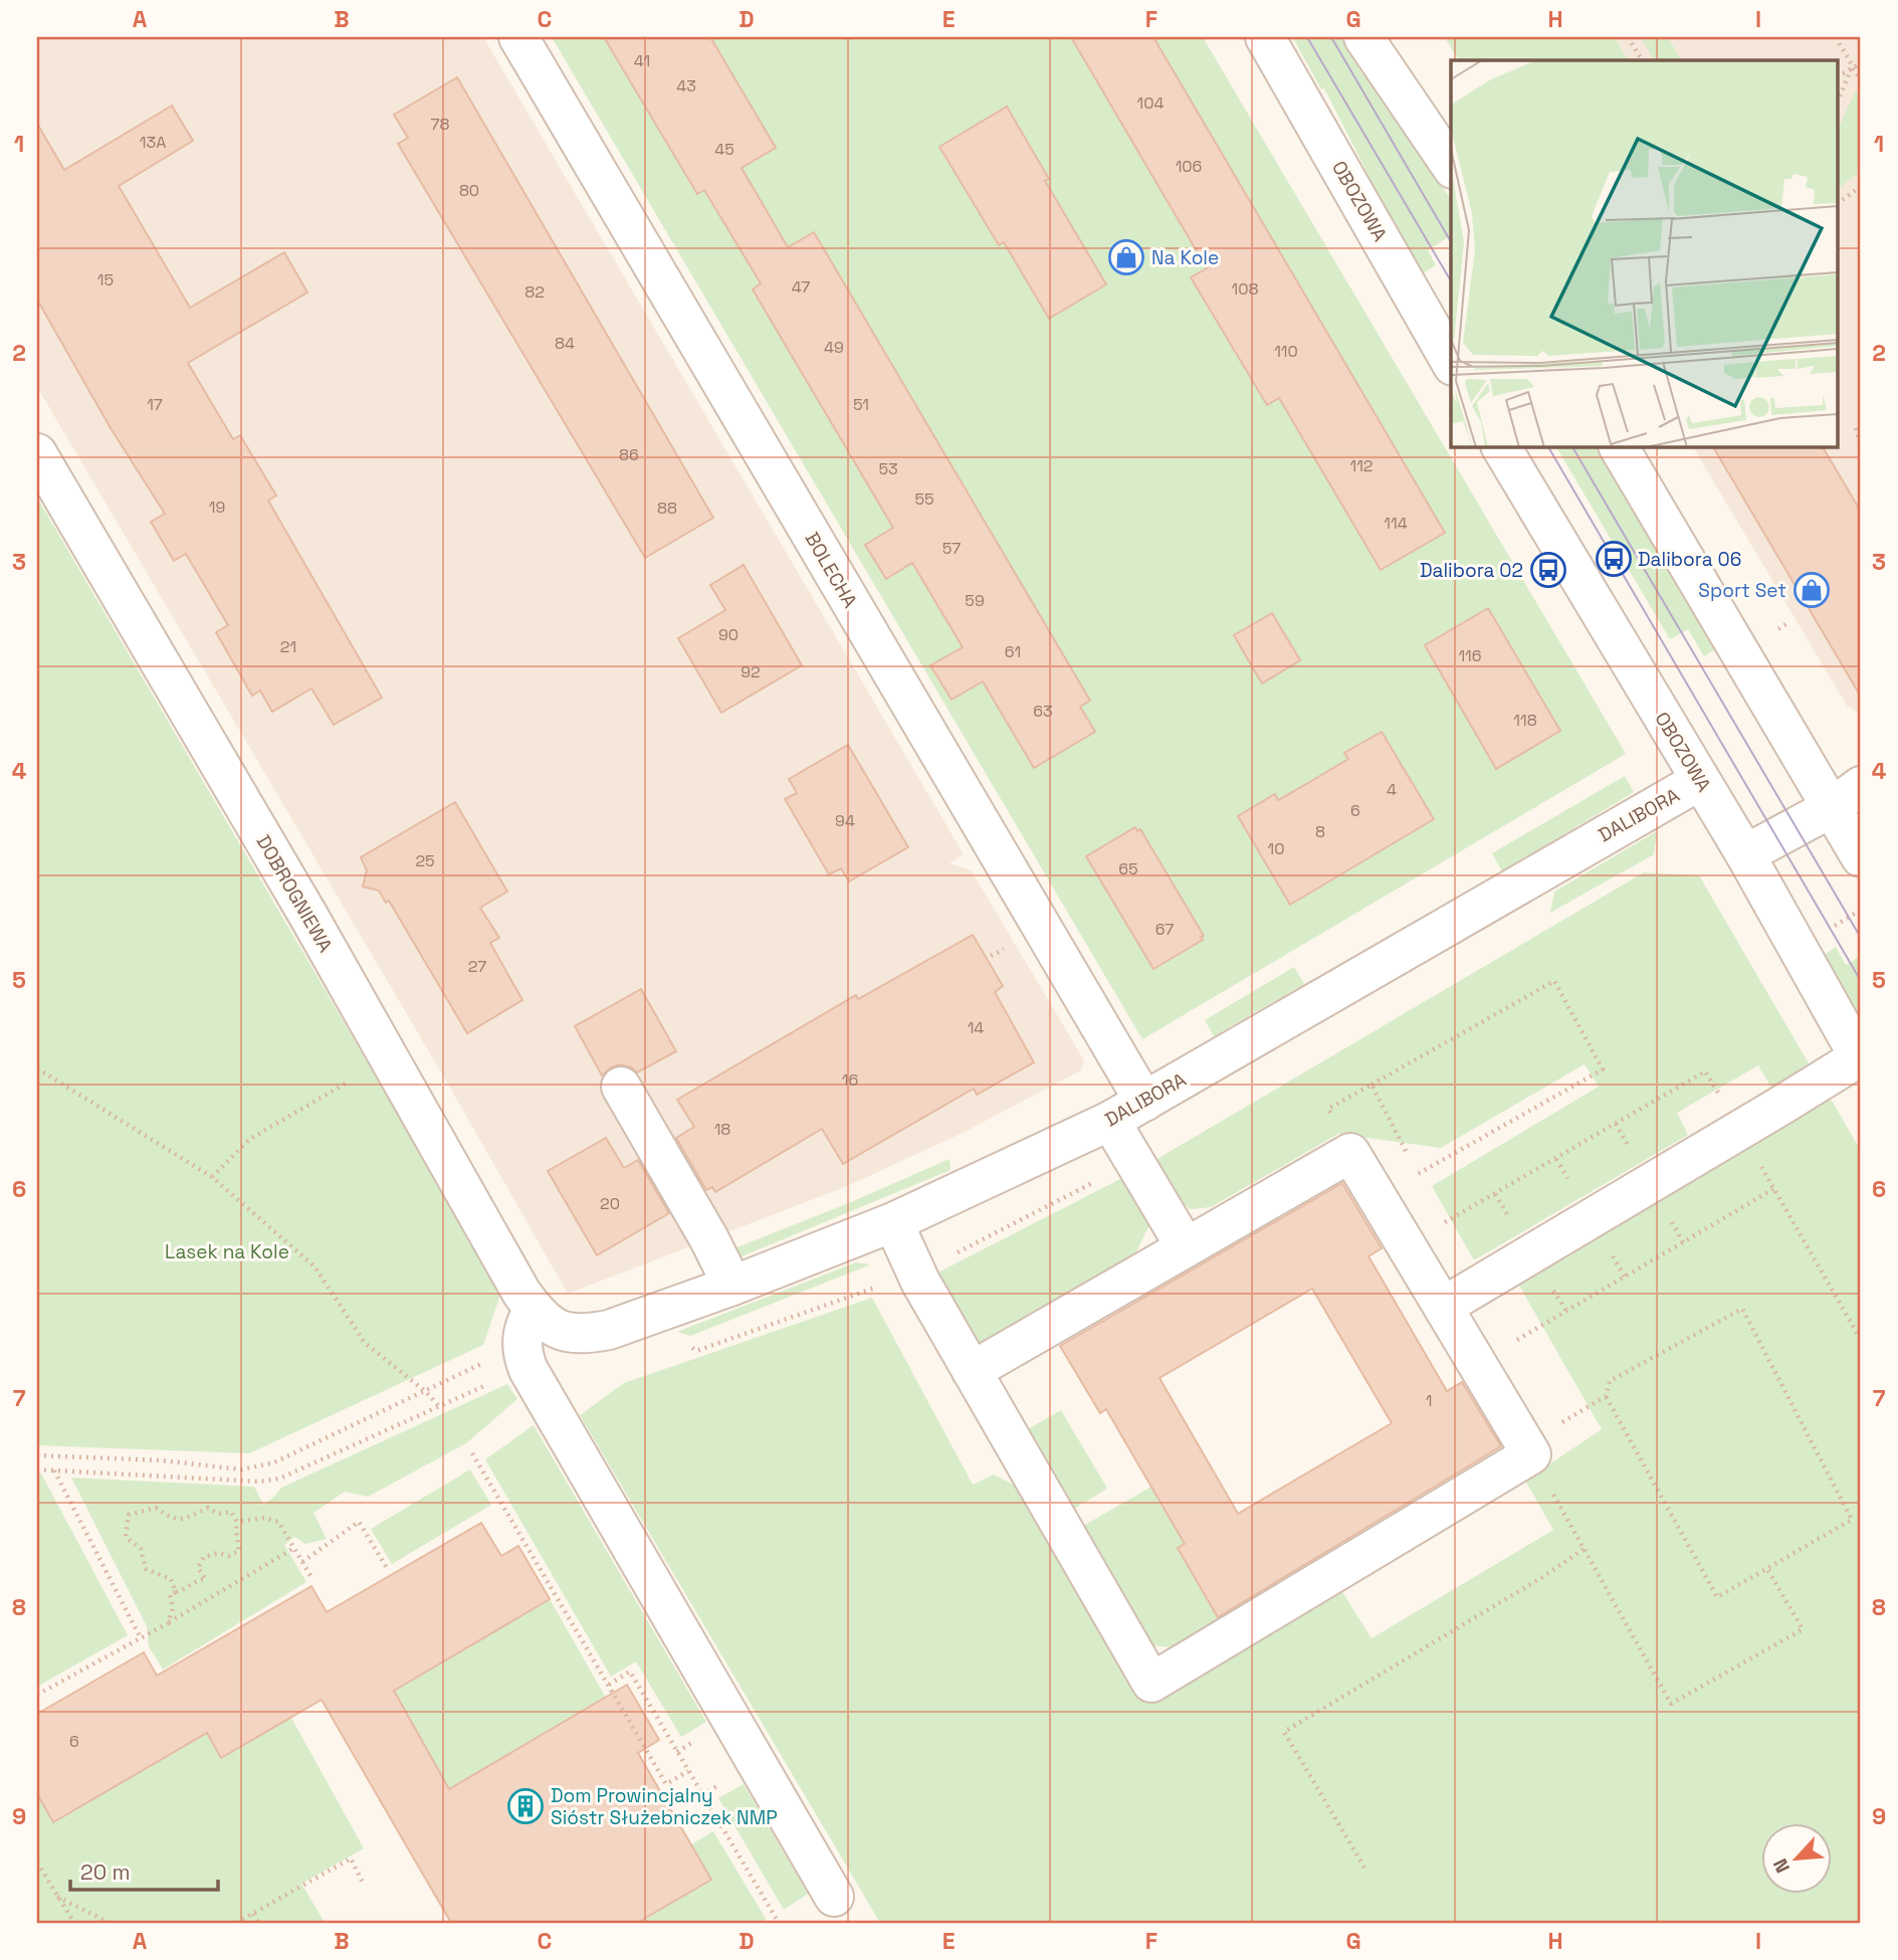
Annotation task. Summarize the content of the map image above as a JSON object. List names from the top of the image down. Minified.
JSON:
{"streets":{"street":["OBOZOWA","BOLECHA","DALIBORA","DOBROGNIEWA"]},"crossings":[["OBOZOWA","DALIBORA"],["BOLECHA","DALIBORA"],["DALIBORA","DOBROGNIEWA"]],"parks":["Lasek na Kole"],"places":{"shop":["Na Kole","Sport Set"],"bus stop":["Dalibora 06","Dalibora 02"],"building":["Dom Prowincjalny Sióstr Służebniczek NMP"]},"house_numbers":["41","43","104","78","13A","45","106","80","15","47","108","82","84","49","110","17","51","86","112","53","55","19","88","114","57","59","90","21","61","116","92","63","118","4","6","94","8","10","25","65","67","27","14","16","18","20","1","6"],"scale_bar":"20 m","north":"bottom left","grid":{"columns":["A","B","C","D","E","F","G","H","I"],"rows":["1","2","3","4","5","6","7","8","9"]}}
